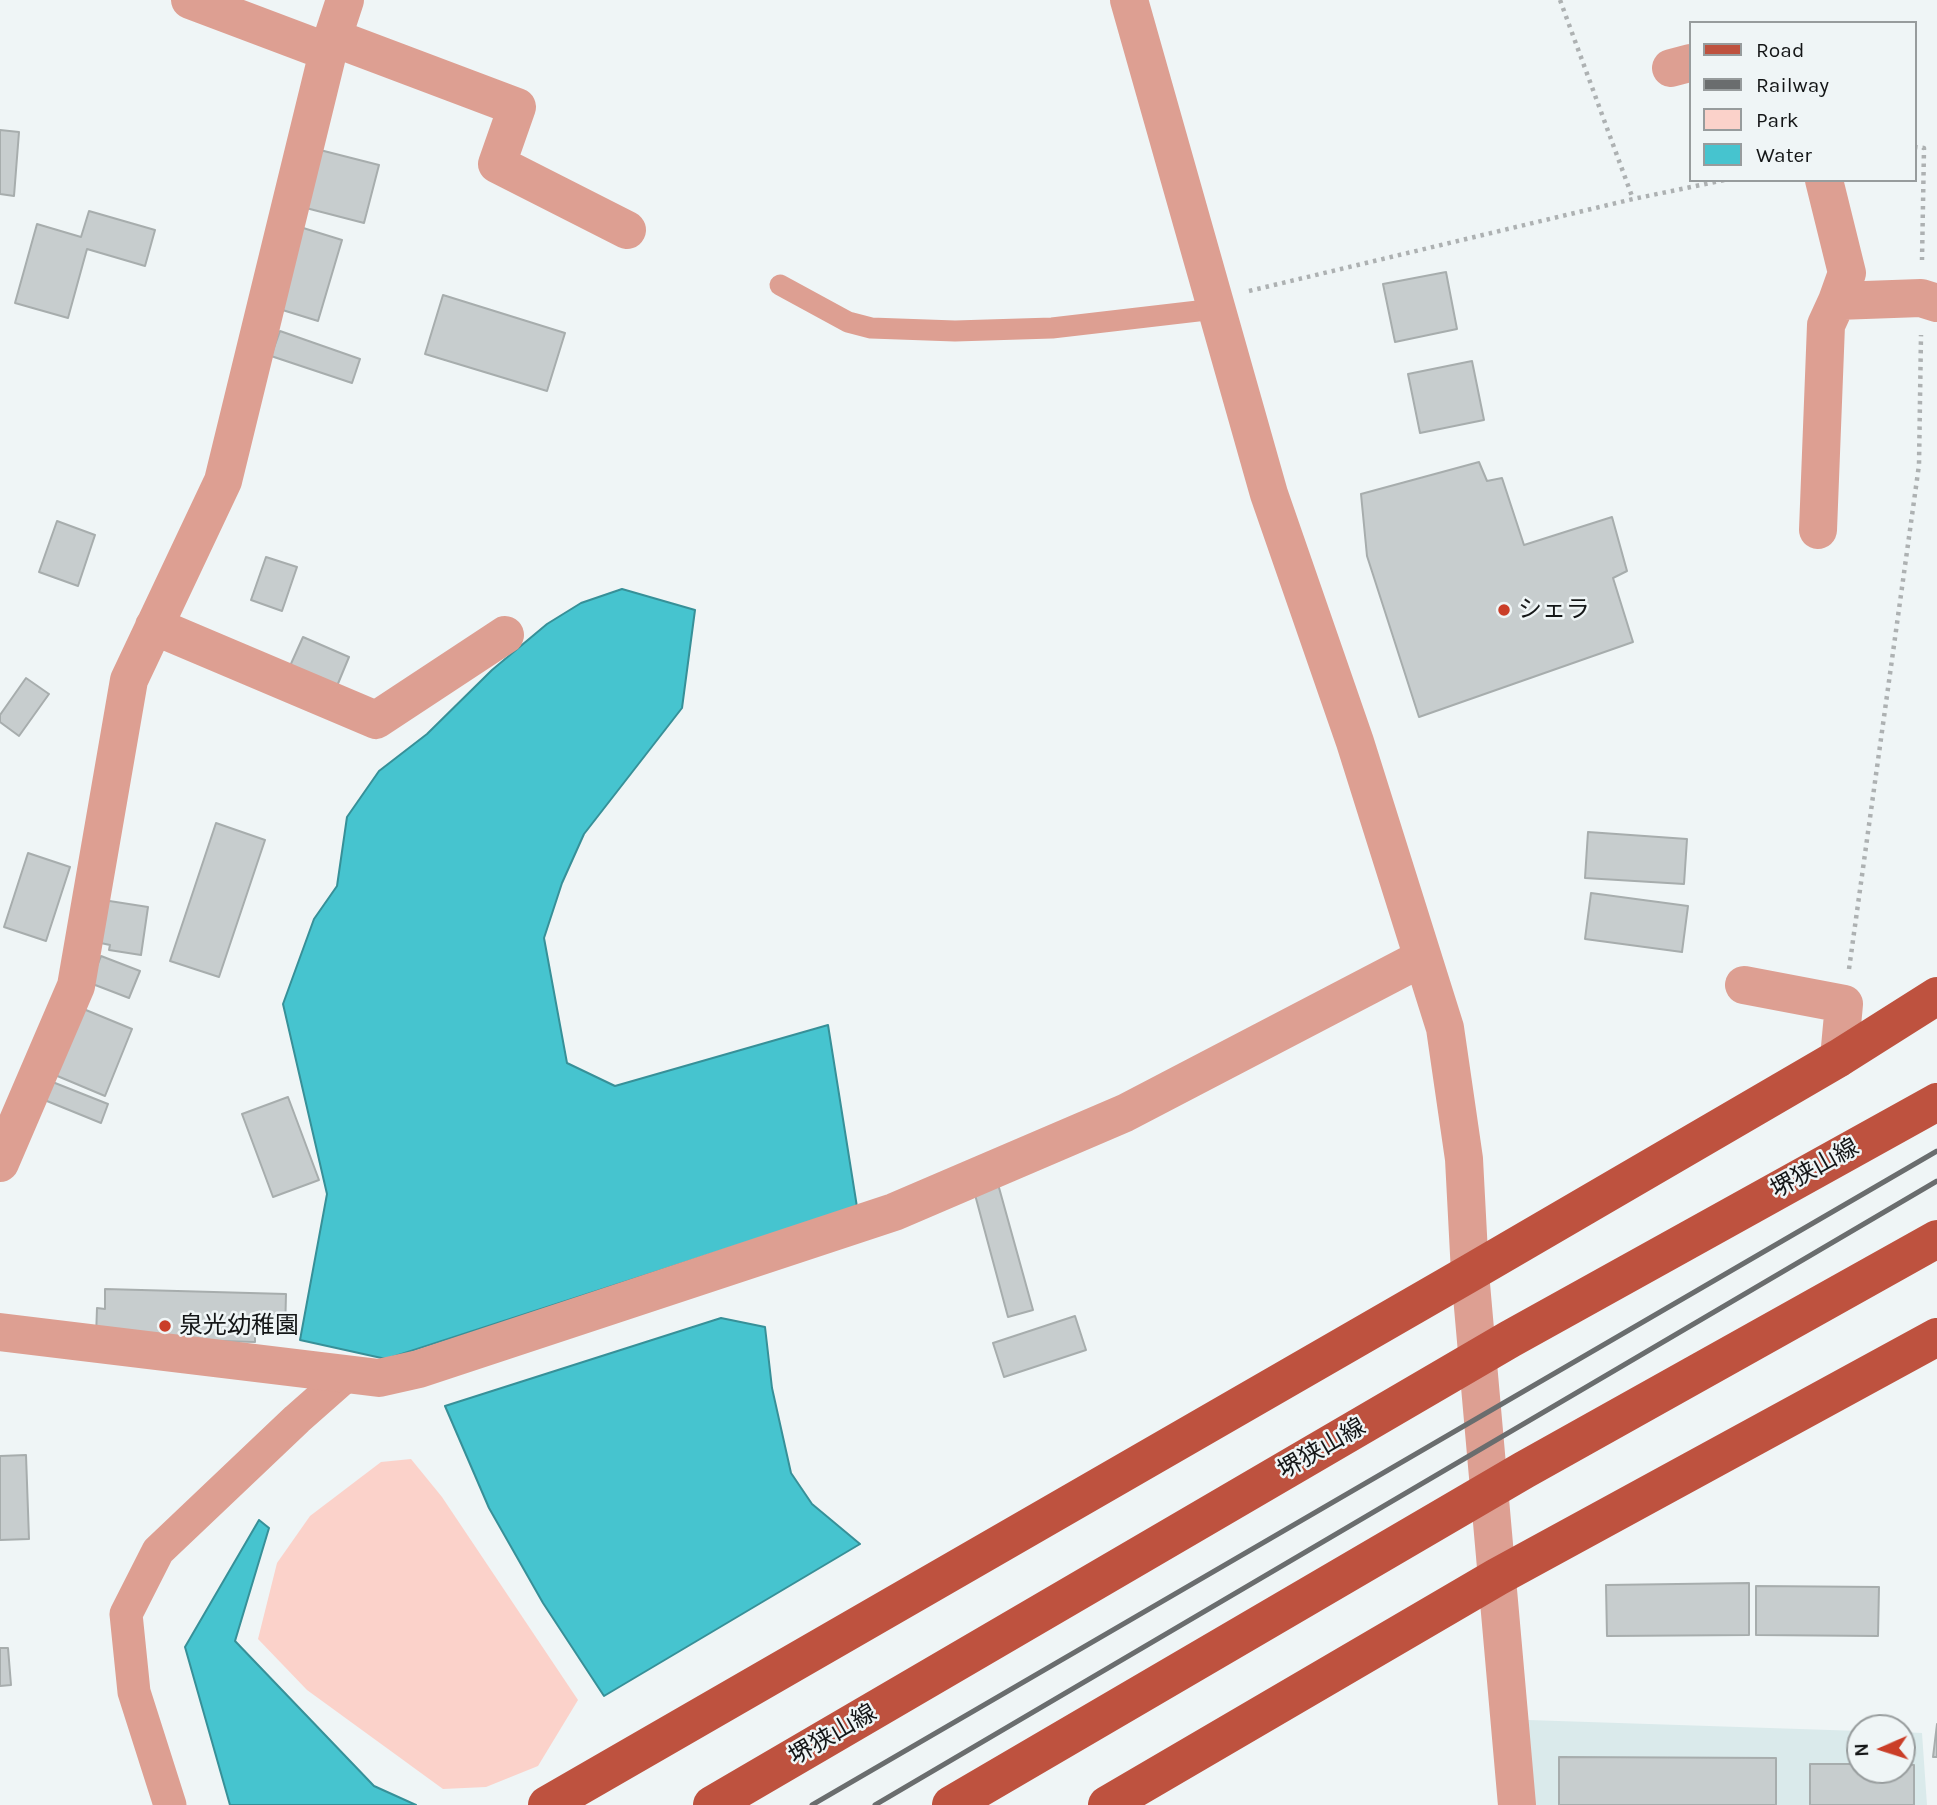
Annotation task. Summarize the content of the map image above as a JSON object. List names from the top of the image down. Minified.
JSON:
{"streets":{"main road":["堺狭山線"]},"places":["シェラ","泉光幼稚園"],"legend":["Road","Railway","Park","Water"],"north":"left"}
